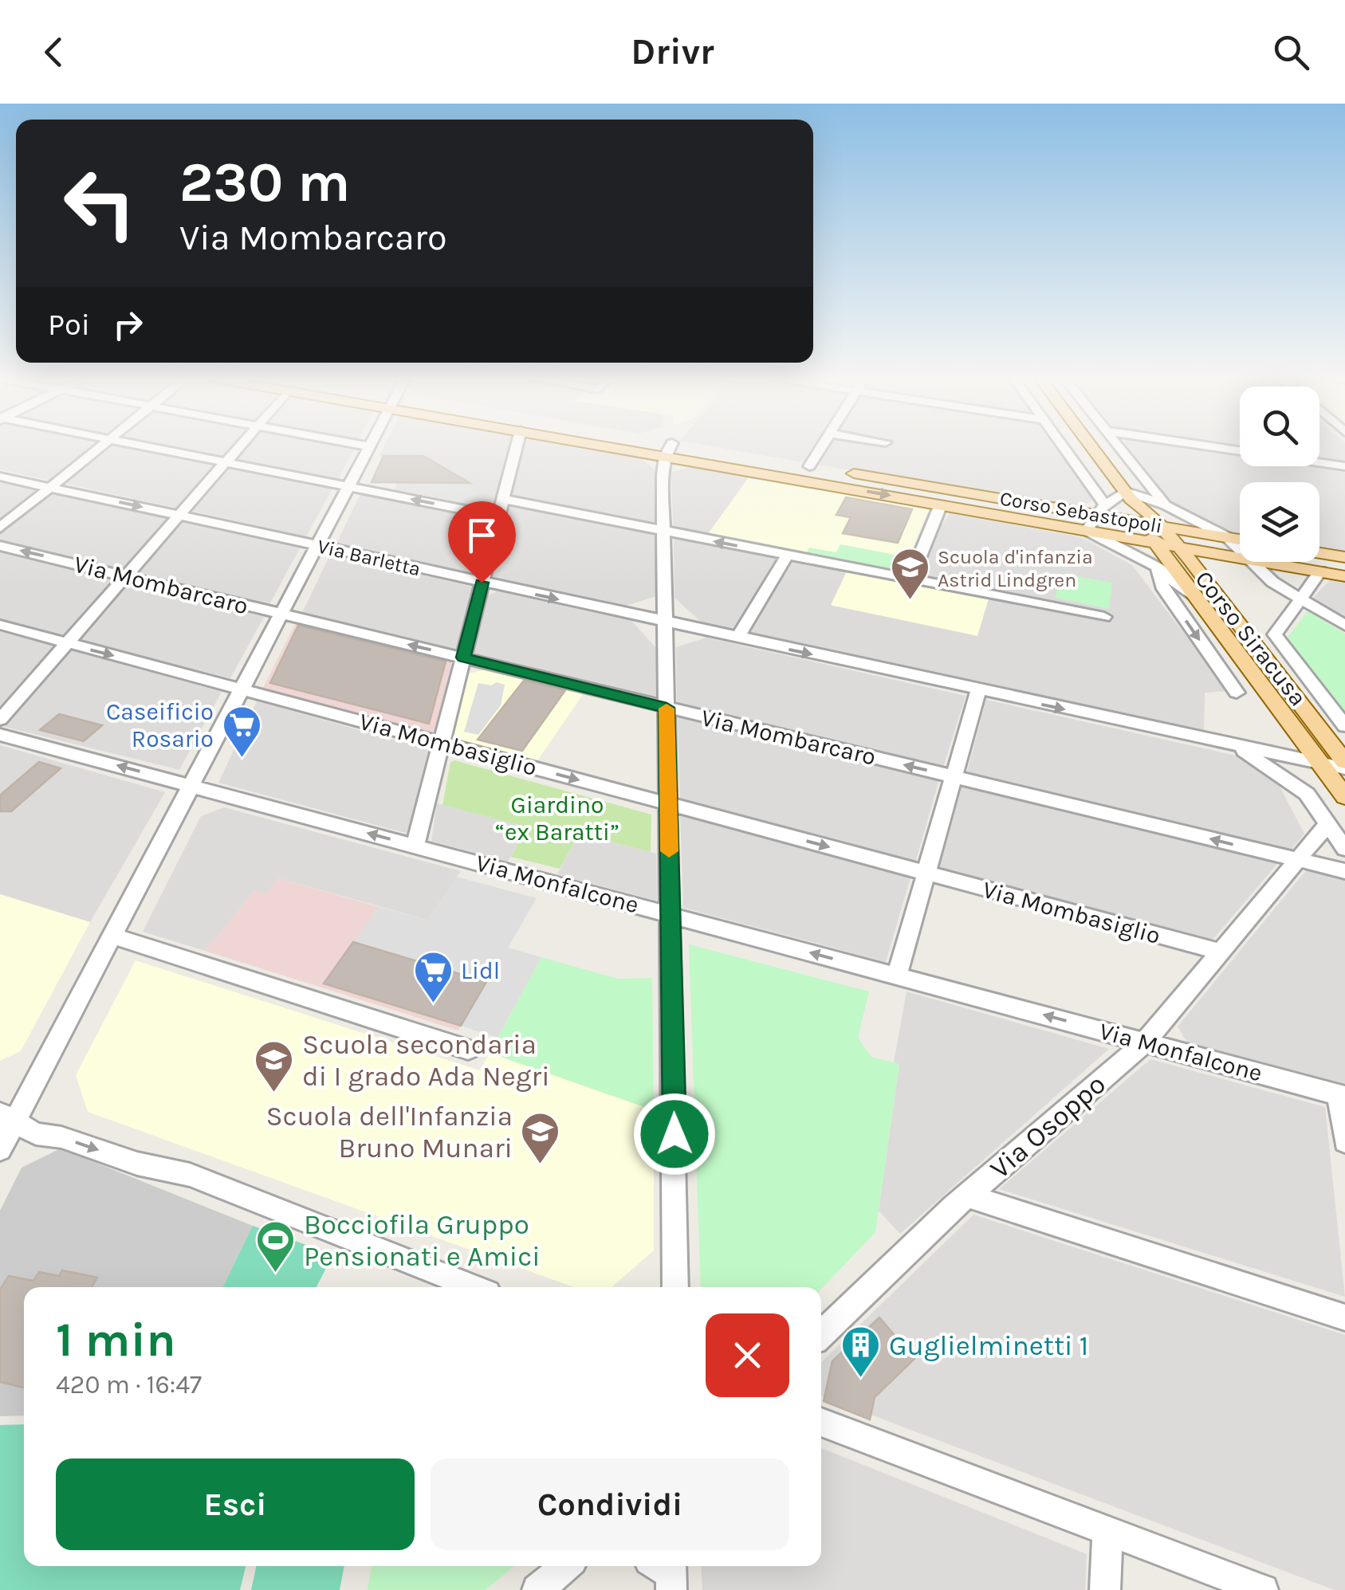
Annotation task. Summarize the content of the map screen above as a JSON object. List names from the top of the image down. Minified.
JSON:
{"streets":{"main road":["Corso Sebastopoli","Corso Siracusa"],"street":["Via Barletta","Via Mombarcaro","Via Mombasiglio","Via Monfalcone","Via Osoppo"]},"crossings":[["Corso Sebastopoli","Corso Siracusa"],["Via Barletta","Corso Siracusa"],["Via Mombarcaro","Via Osoppo"],["Via Mombasiglio","Via Osoppo"],["Via Monfalcone","Via Osoppo"]],"one_way":["Via Mombarcaro","Via Mombasiglio","Via Monfalcone"],"parks":["Giardino “ex Baratti”"],"places":{"school or university":["Scuola d'infanzia Astrid Lindgren","Scuola secondaria di I grado Ada Negri","Scuola dell'Infanzia Bruno Munari"],"supermarket":["Caseificio Rosario","Lidl"],"sports":["Bocciofila Gruppo Pensionati e Amici"],"building":["Guglielminetti 1"]},"page":{"header":"Drivr","turn":["230 m","Via Mombarcaro"],"then":"Poi","heading":["1 min","420 m · 16:47"],"buttons":["Esci","Condividi"]}}
